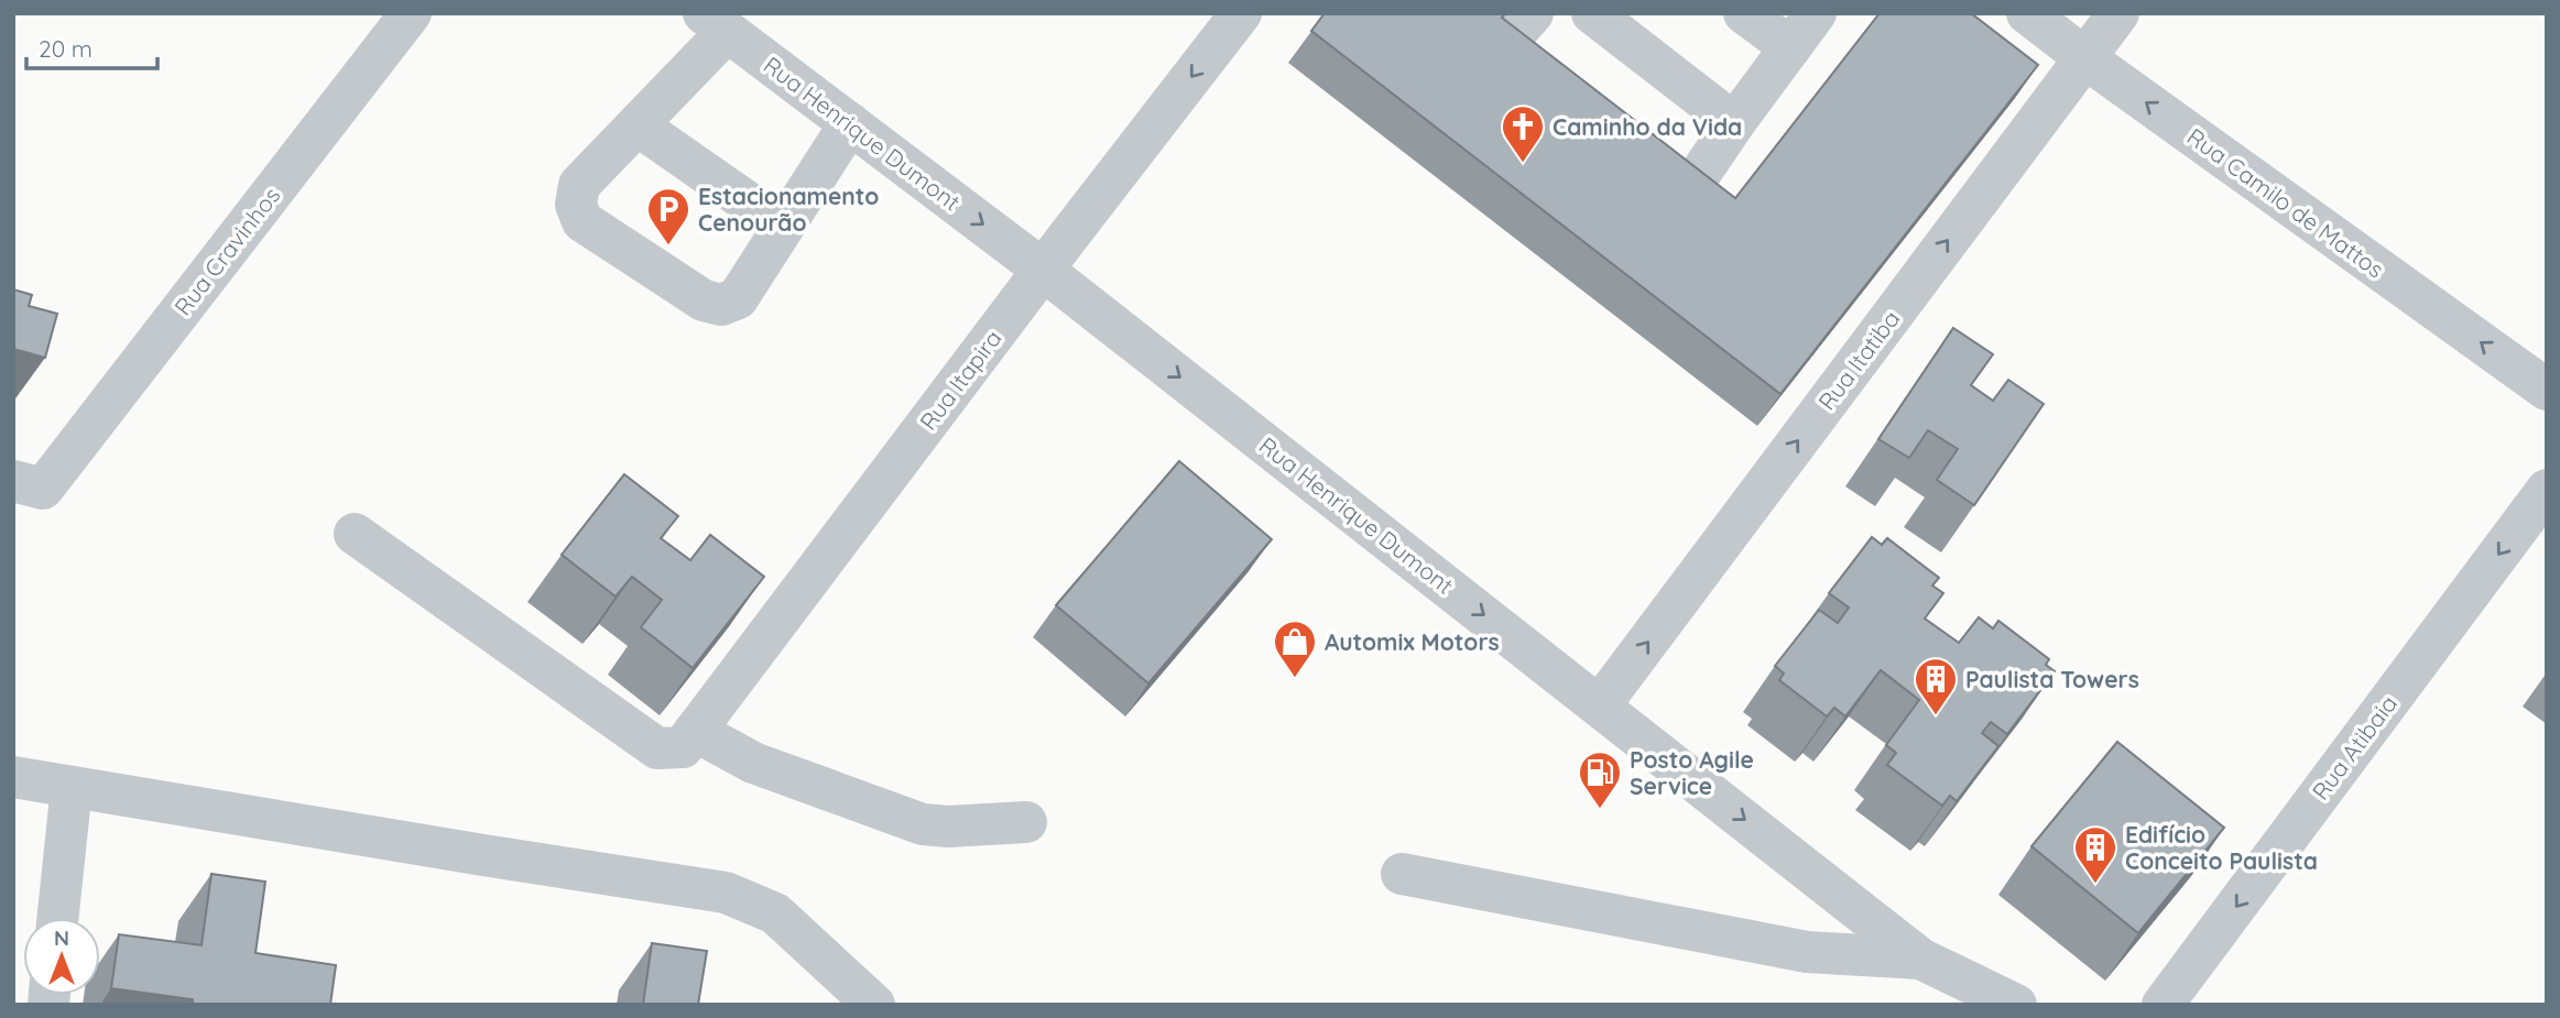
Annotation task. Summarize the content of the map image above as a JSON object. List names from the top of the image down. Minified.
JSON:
{"streets":{"street":["Rua Henrique Dumont","Rua Camilo de Mattos","Rua Cravinhos","Rua Itatiba","Rua Itapira","Rua Atibaia"]},"crossings":[["Rua Henrique Dumont","Rua Itatiba"],["Rua Henrique Dumont","Rua Itapira"],["Rua Camilo de Mattos","Rua Itatiba"]],"one_way":["Rua Henrique Dumont","Rua Camilo de Mattos","Rua Itatiba","Rua Itapira","Rua Atibaia"],"places":{"church":["Caminho da Vida"],"parking":["Estacionamento Cenourão"],"shop":["Automix Motors"],"building":["Paulista Towers","Edifício Conceito Paulista"],"fuel station":["Posto Agile Service"]},"scale_bar":"20 m","north":"top"}
